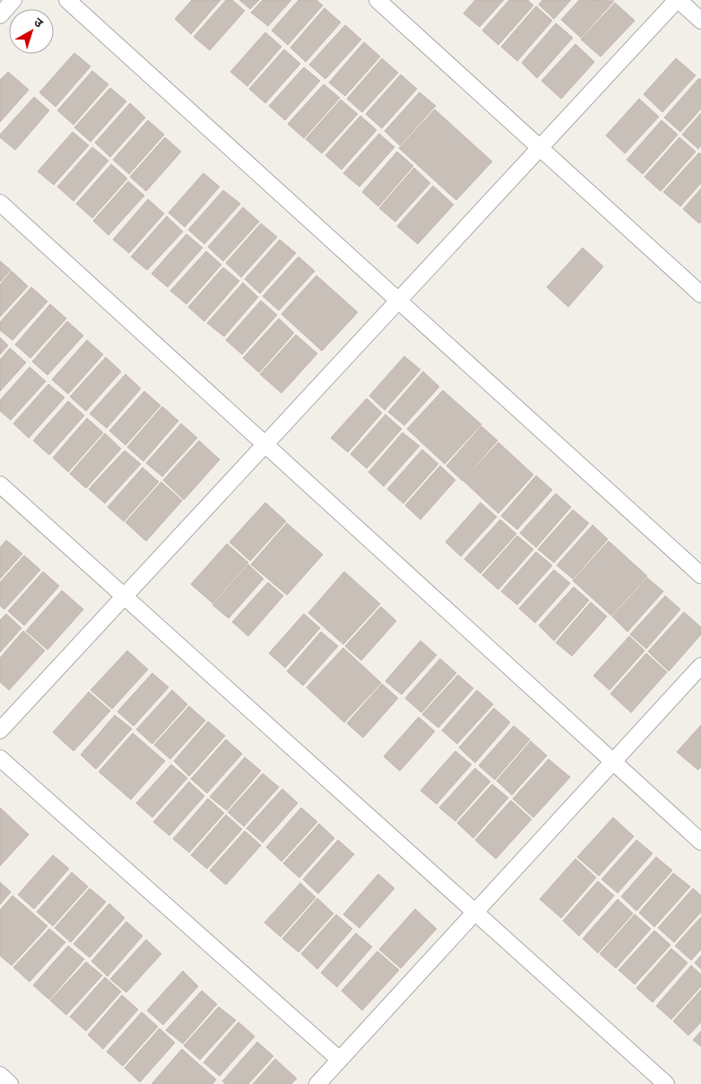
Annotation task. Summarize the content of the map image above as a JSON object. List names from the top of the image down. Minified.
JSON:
{"north":"top right"}
